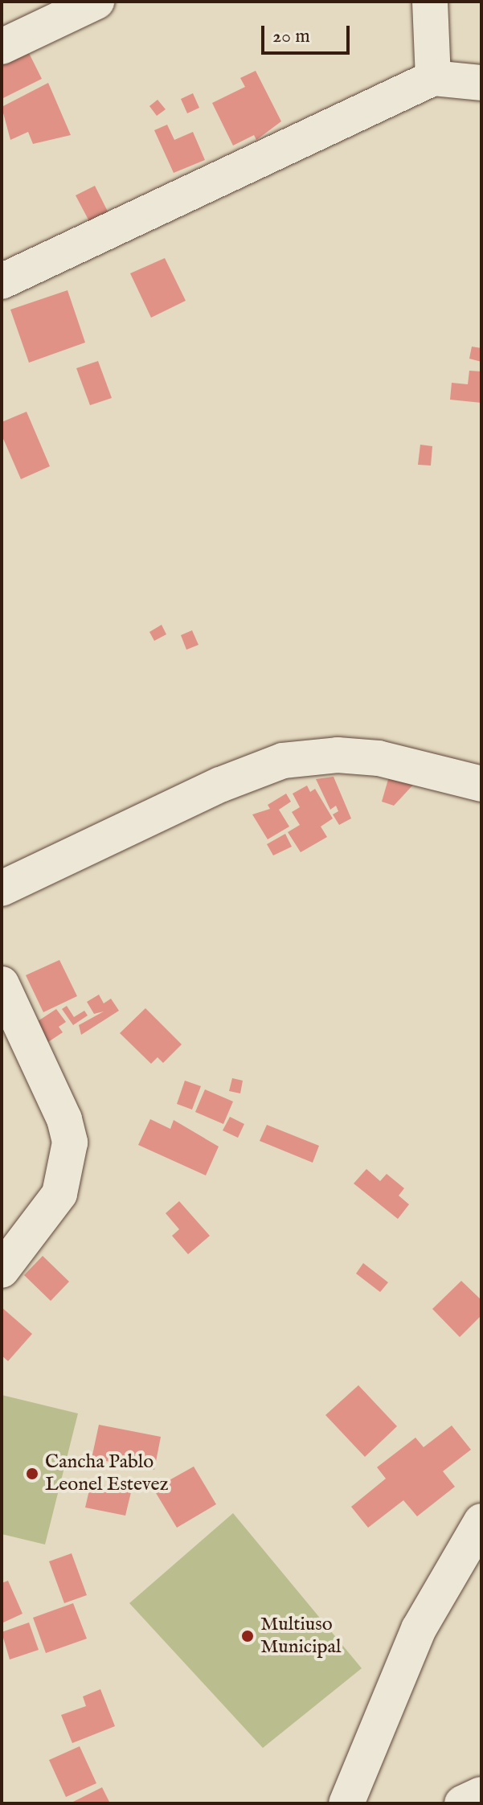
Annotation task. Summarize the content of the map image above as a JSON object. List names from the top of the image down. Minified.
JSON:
{"places":["Cancha Pablo Leonel Estevez","Multiuso Municipal"],"scale_bar":"20 m"}
